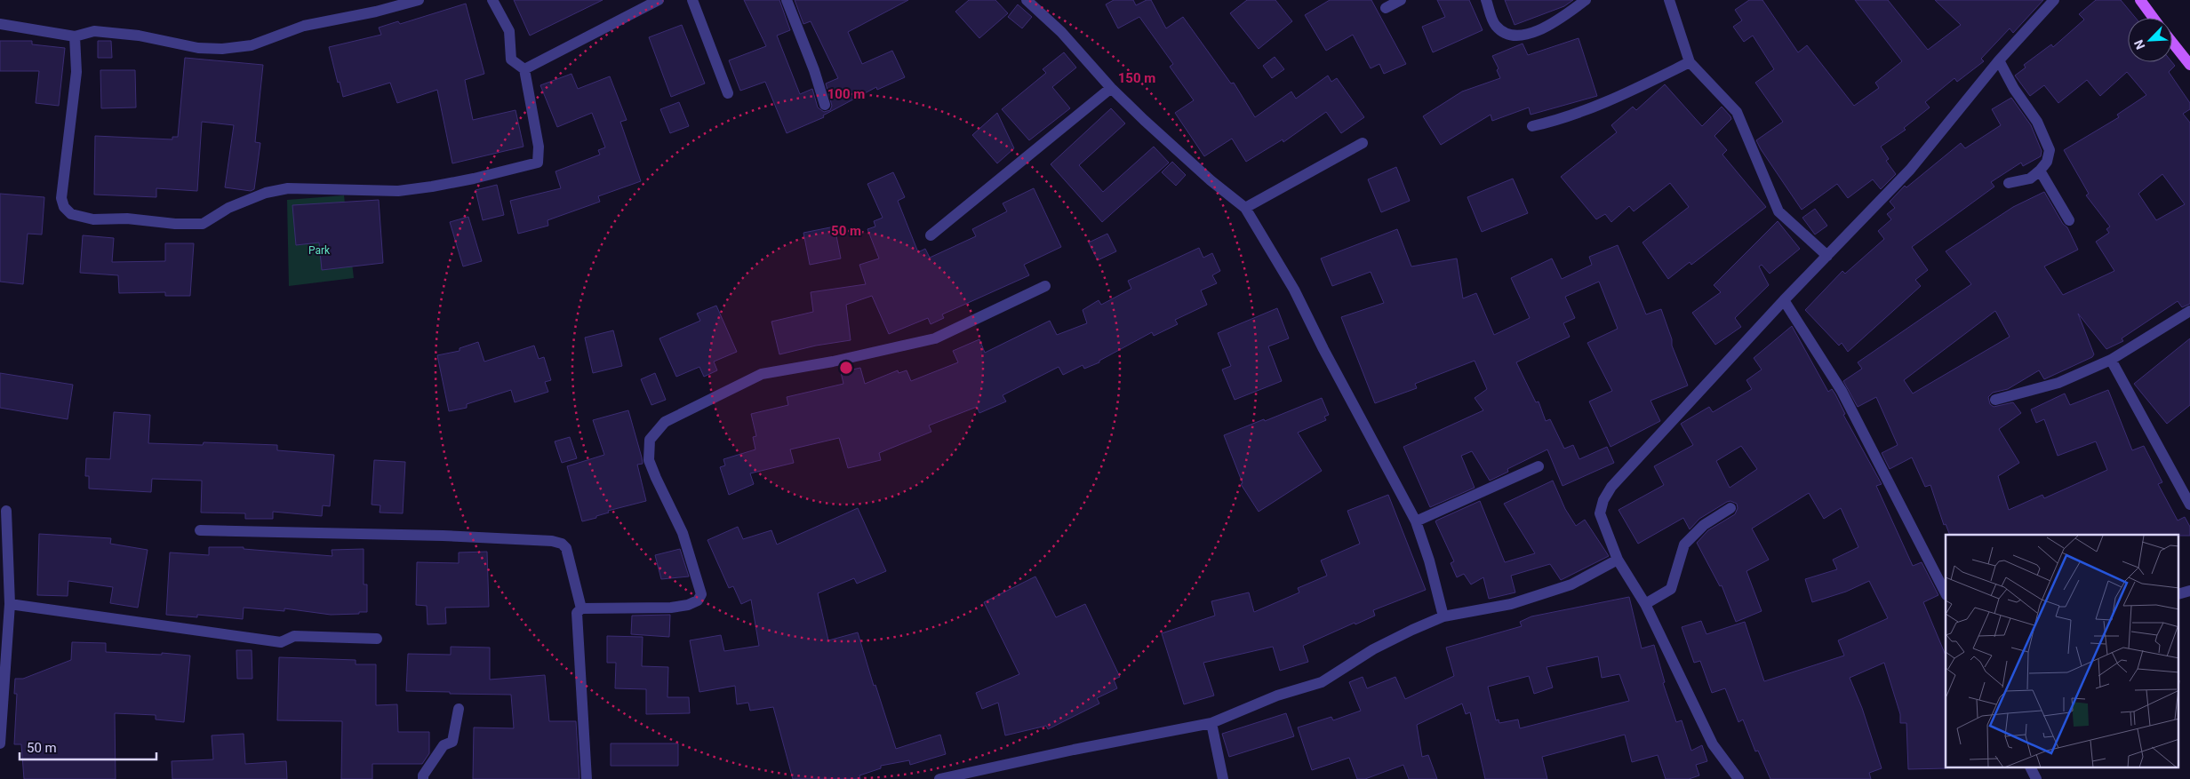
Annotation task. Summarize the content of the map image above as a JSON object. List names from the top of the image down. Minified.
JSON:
{"parks":["Park"],"scale_bar":"50 m","north":"bottom left","rings":["150 m","100 m","50 m"]}
